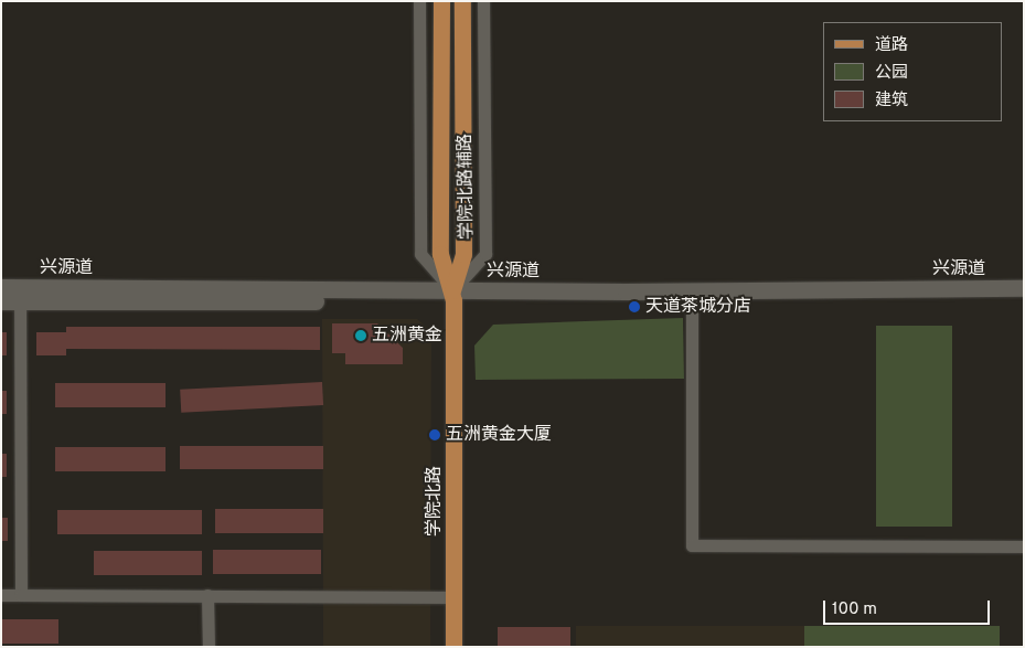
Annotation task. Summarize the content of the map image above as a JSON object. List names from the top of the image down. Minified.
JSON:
{"streets":{"main road":["兴源道","学院北路"],"street":["学院北路辅路"]},"crossings":[["学院北路辅路","兴源道"],["学院北路辅路","学院北路"],["兴源道","学院北路"]],"places":["天道茶城分店","五洲黄金","五洲黄金大厦"],"legend":["道路","公园","建筑"],"scale_bar":"100 m"}
